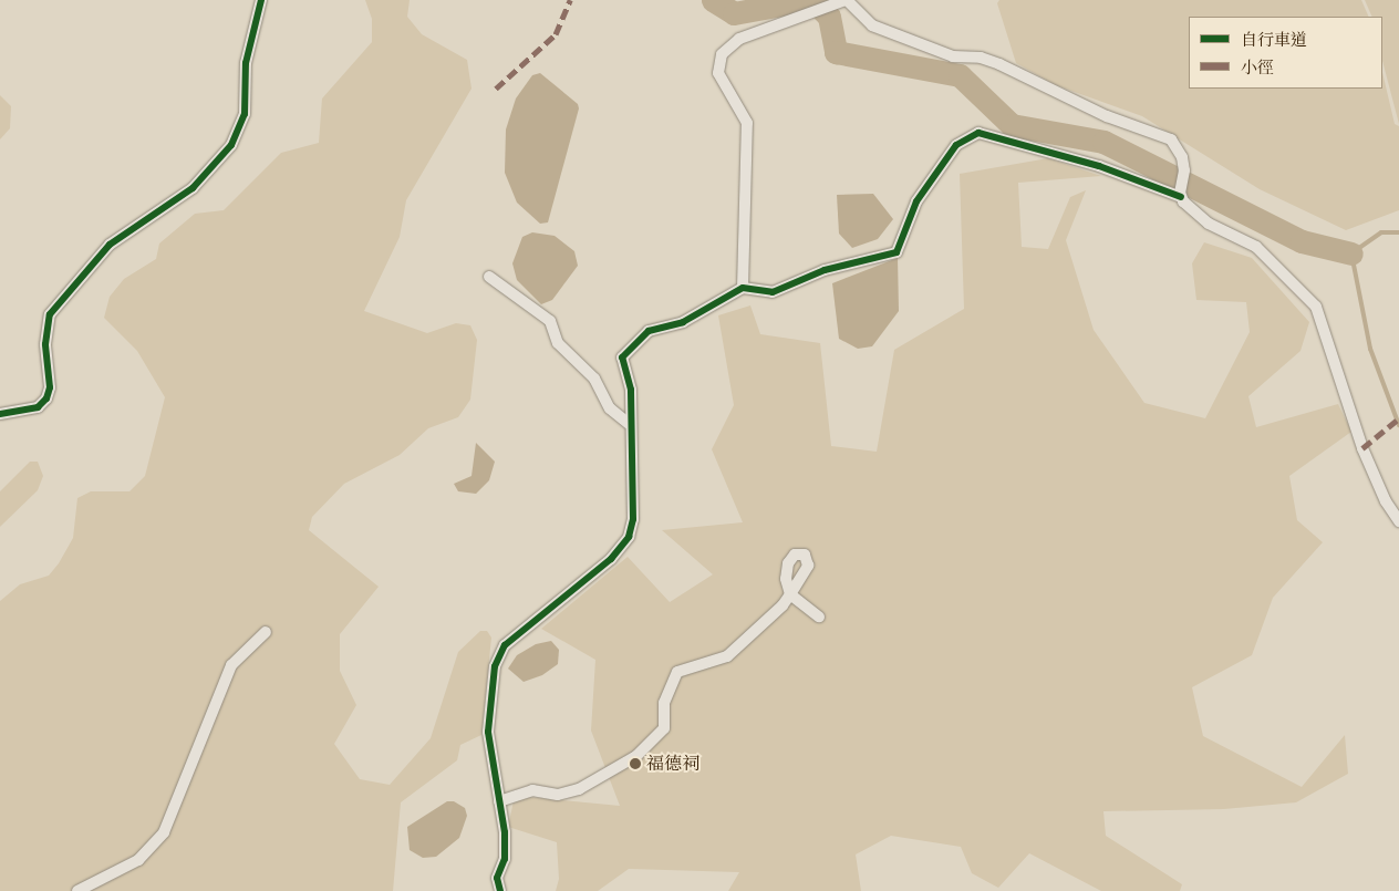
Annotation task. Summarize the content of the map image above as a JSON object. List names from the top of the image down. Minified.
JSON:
{"places":["福德祠"],"legend":["自行車道","小徑"]}
